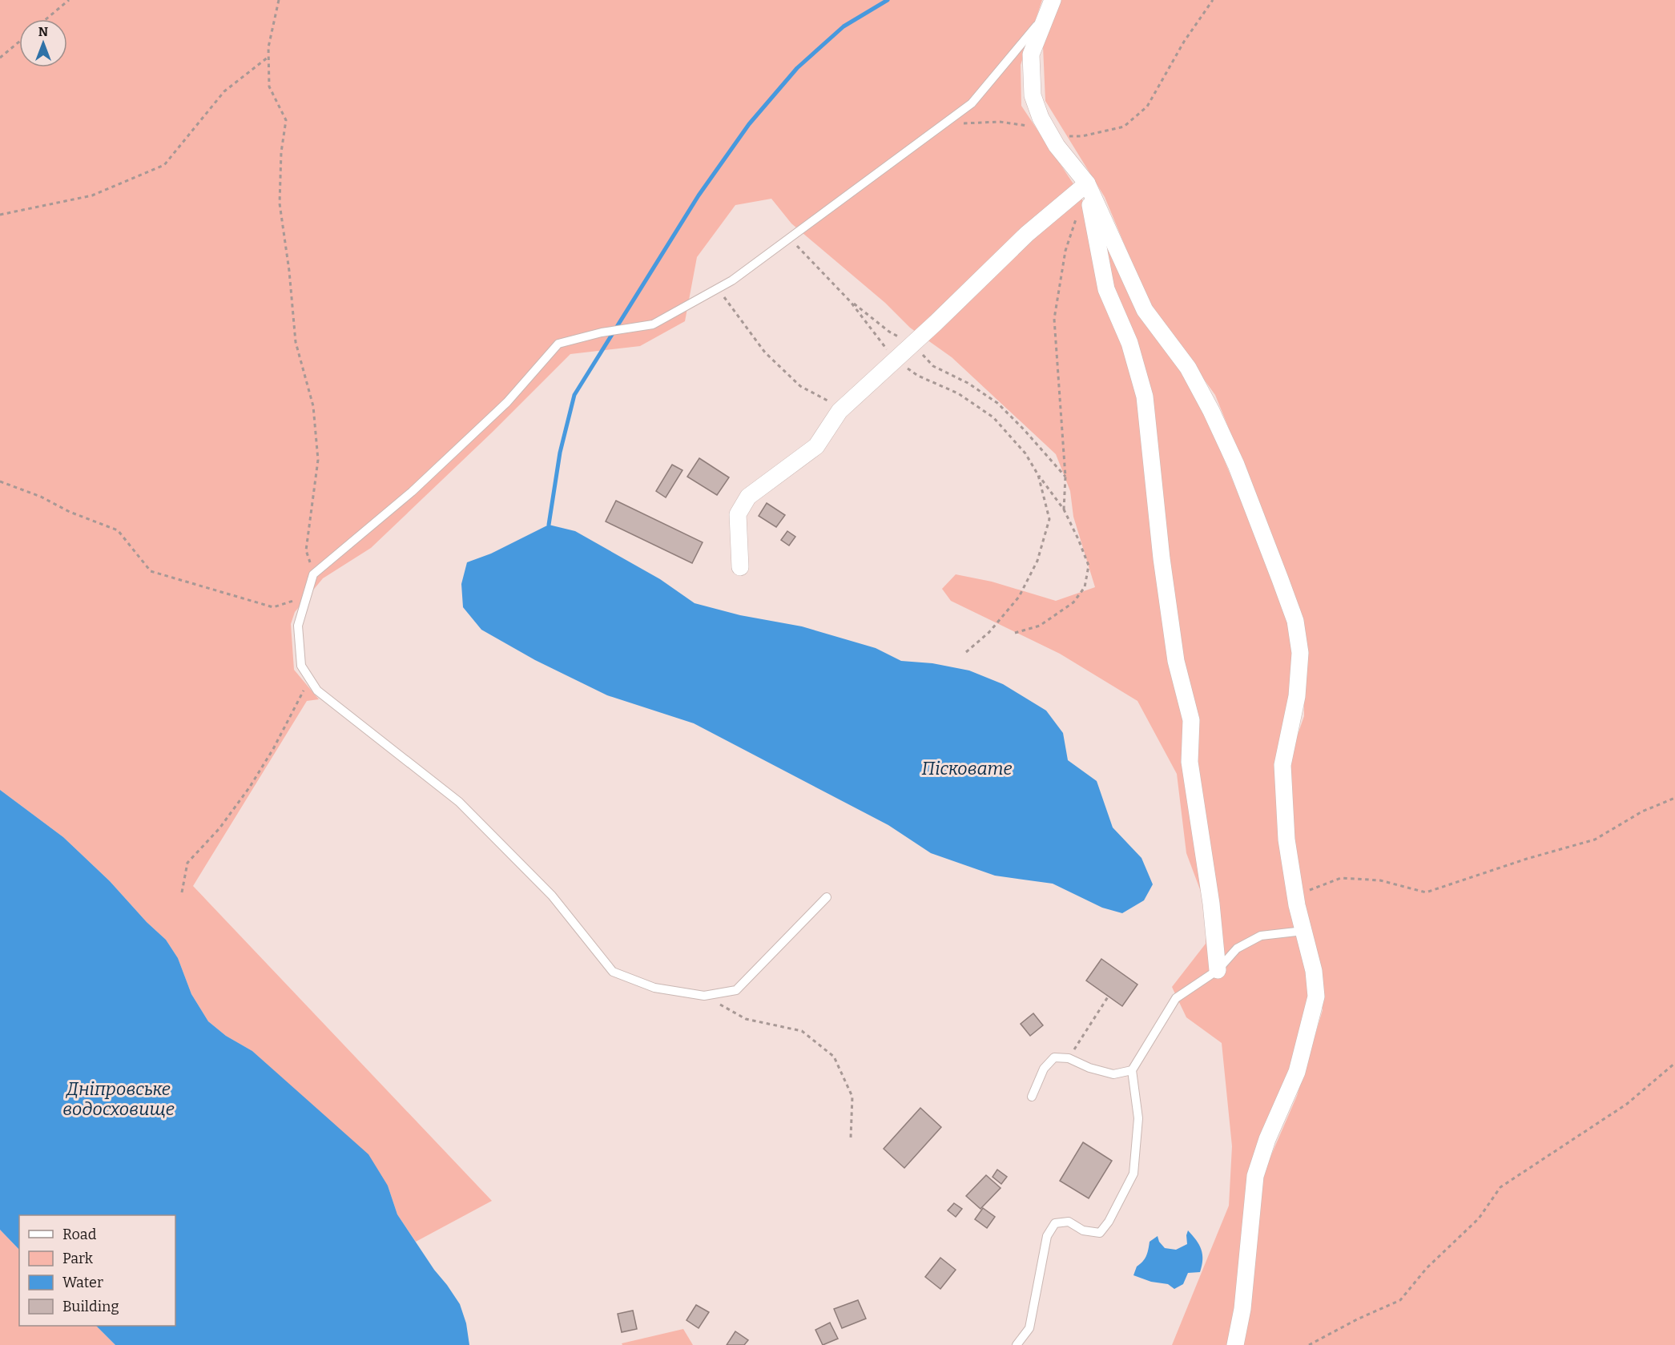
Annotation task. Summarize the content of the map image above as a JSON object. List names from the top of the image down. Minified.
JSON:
{"water":["Пісковате","Дніпровське водосховище"],"legend":["Road","Park","Water","Building"],"north":"top"}
